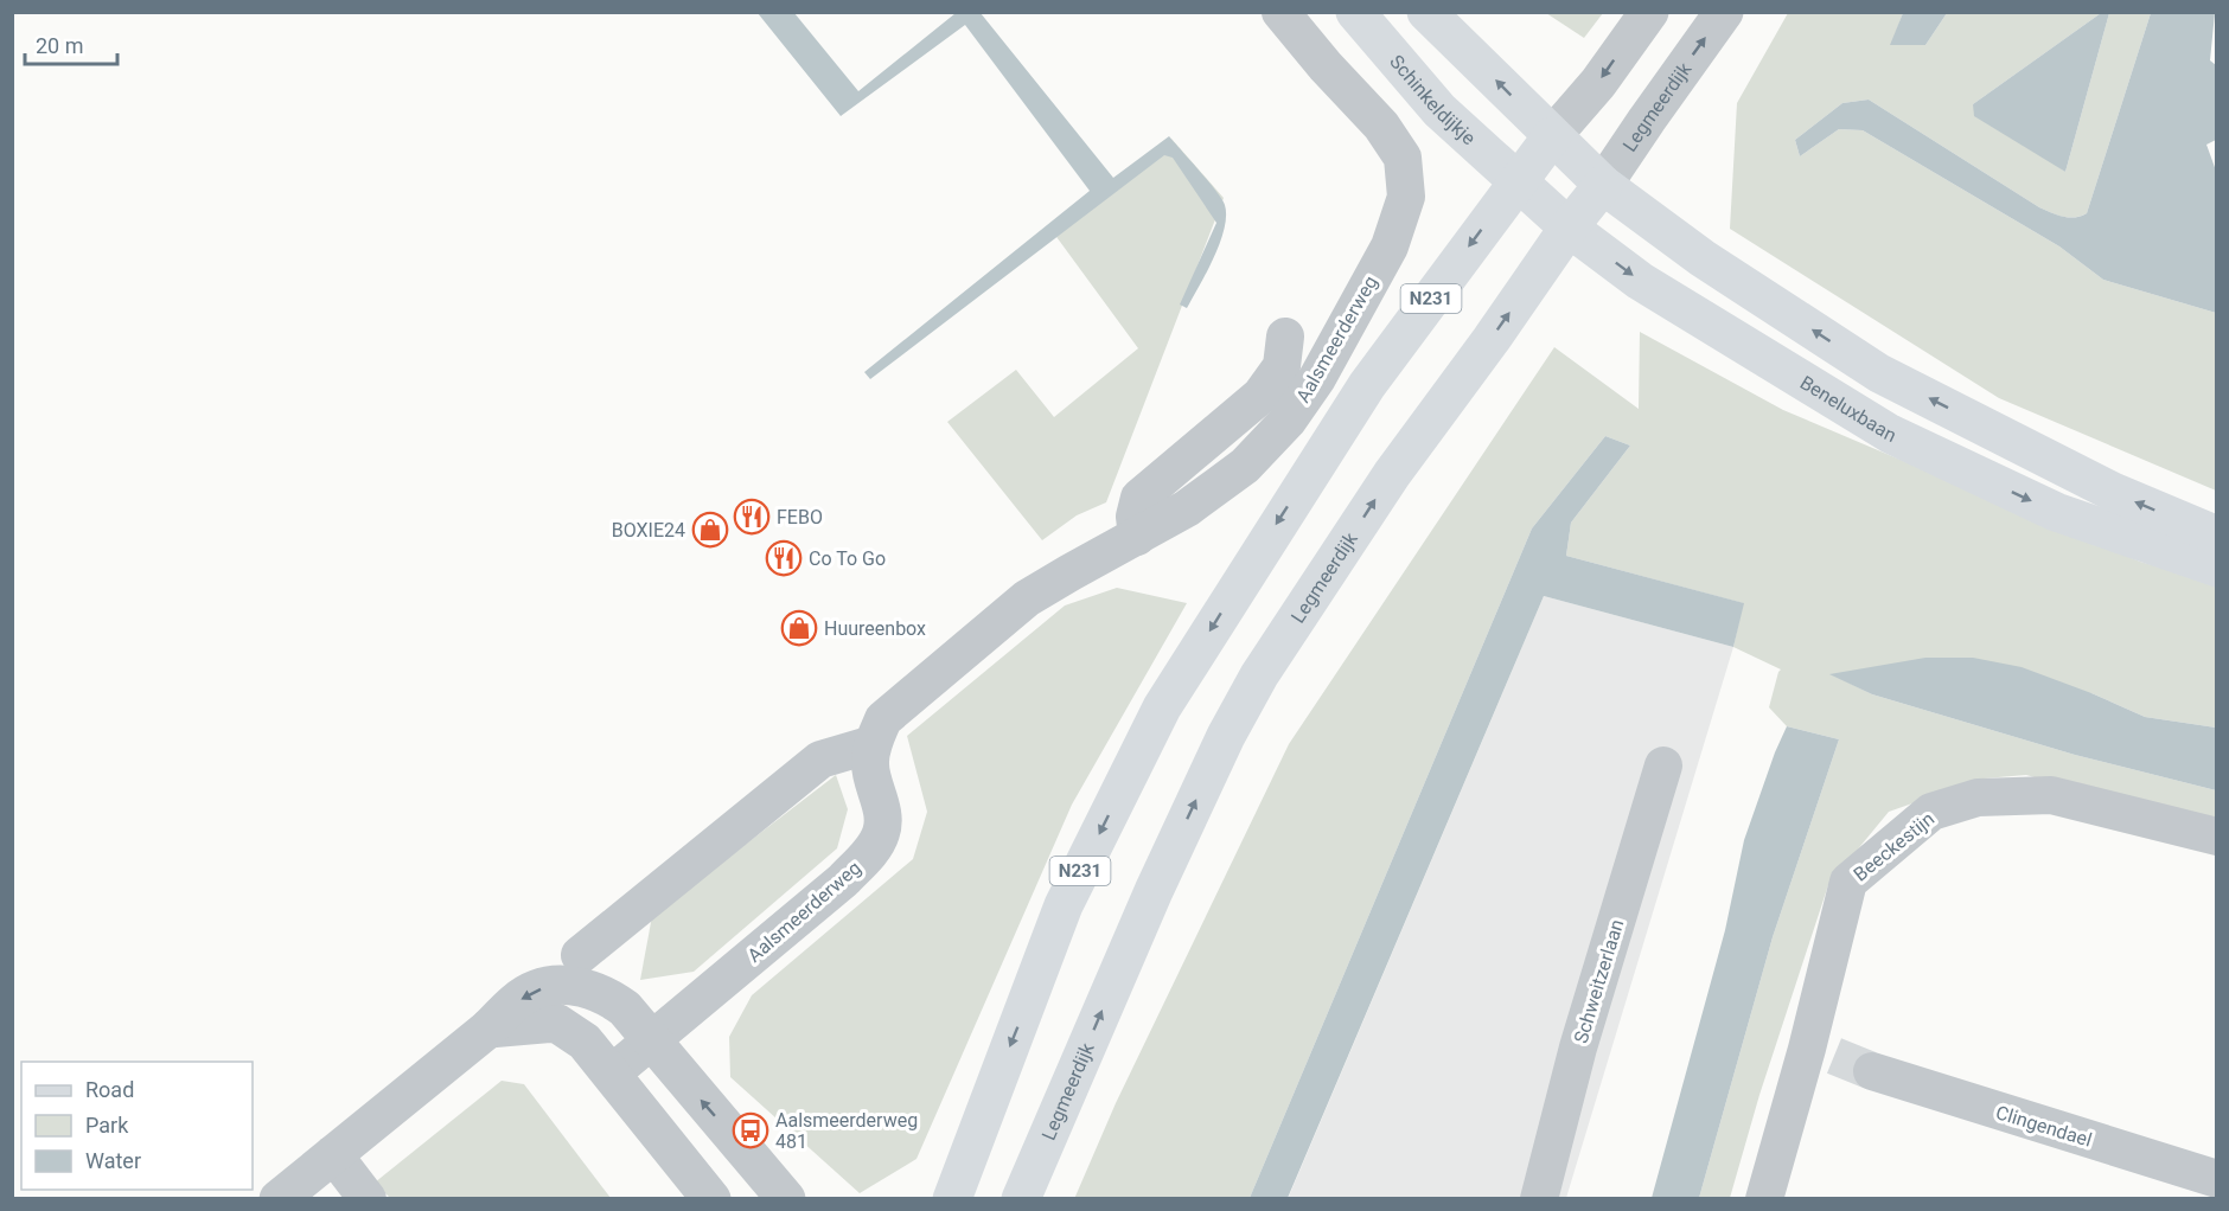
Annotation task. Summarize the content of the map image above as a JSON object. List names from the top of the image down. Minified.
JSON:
{"streets":{"main road":["Schinkeldijkje","Legmeerdijk","N231","Beneluxbaan"],"street":["Aalsmeerderweg","Beeckestijn","Schweitzerlaan","Clingendael"]},"crossings":[["Schinkeldijkje","N231"],["Schinkeldijkje","Beneluxbaan"],["Legmeerdijk","Beneluxbaan"],["N231","Beneluxbaan"]],"one_way":["Legmeerdijk"],"places":{"restaurant":["FEBO","Co To Go"],"shop":["BOXIE24","Huureenbox"],"bus stop":["Aalsmeerderweg 481"]},"legend":["Road","Park","Water"],"scale_bar":"20 m"}
